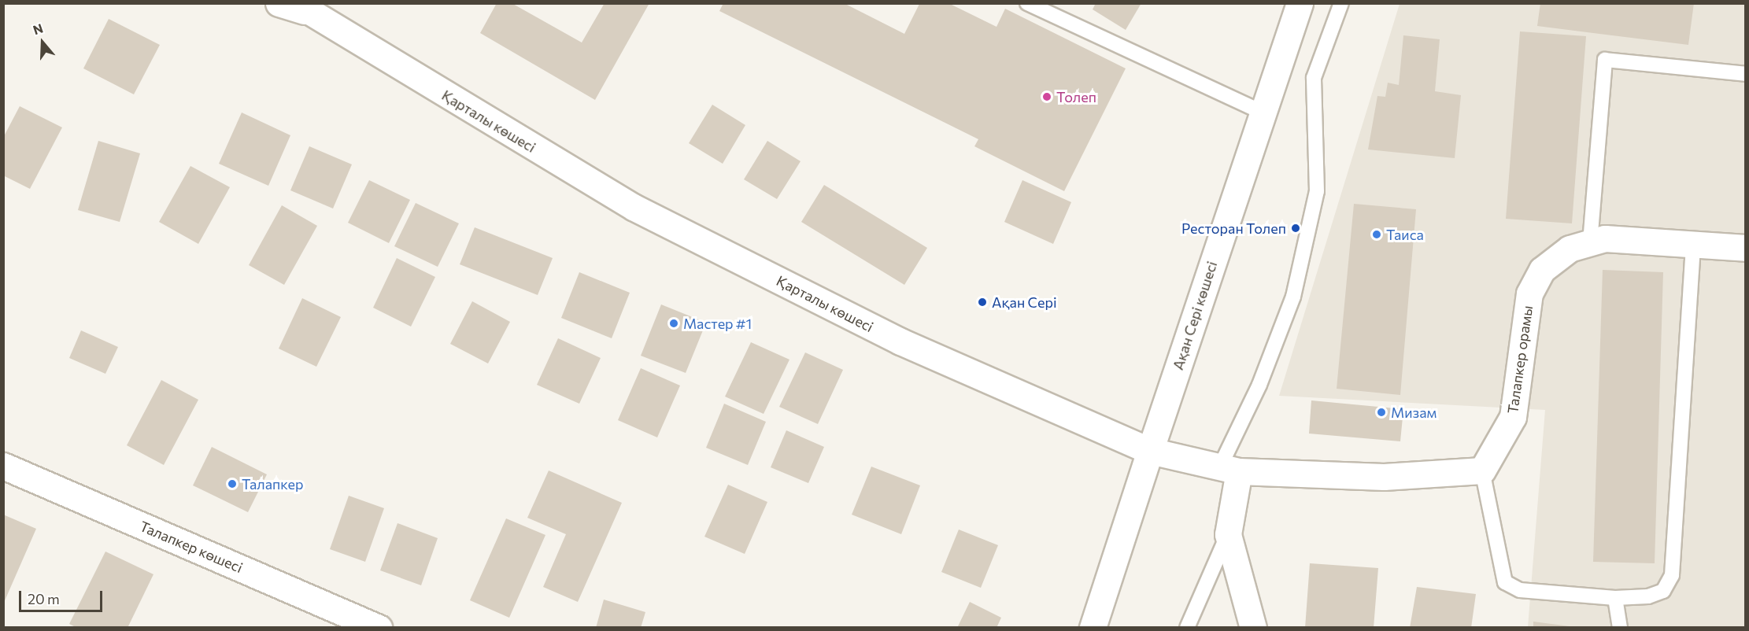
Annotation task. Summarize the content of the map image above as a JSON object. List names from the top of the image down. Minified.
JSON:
{"streets":{"street":["Қарталы көшесі","Ақан Сері көшесі","Талапкер орамы","Талапкер көшесі"]},"crossings":[["Қарталы көшесі","Ақан Сері көшесі"]],"places":["Толеп","Ресторан Толеп","Таиса","Ақан Серi","Мастер #1","Мизам","Талапкер"],"scale_bar":"20 m","north":"top"}
